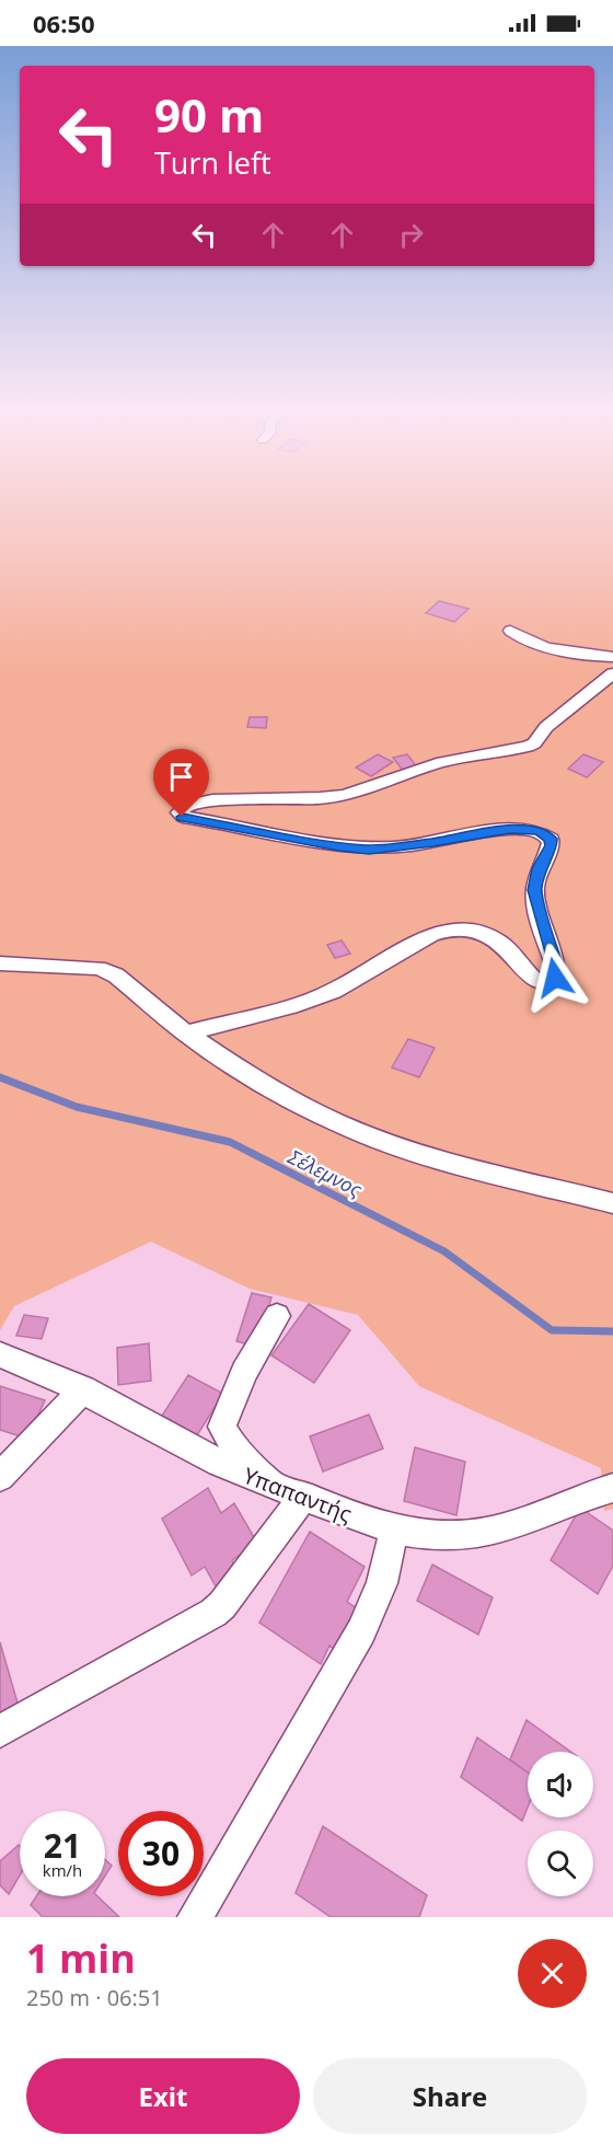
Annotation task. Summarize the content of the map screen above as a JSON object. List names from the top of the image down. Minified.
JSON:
{"streets":{"street":["Υπαπαντής"]},"water":["Σέλεμνος"],"page":{"status":"06:50","turn":["90 m","Turn left"],"speed":"21 km/h","limit":"30","heading":["1 min","250 m · 06:51"],"buttons":["Exit","Share"]}}
